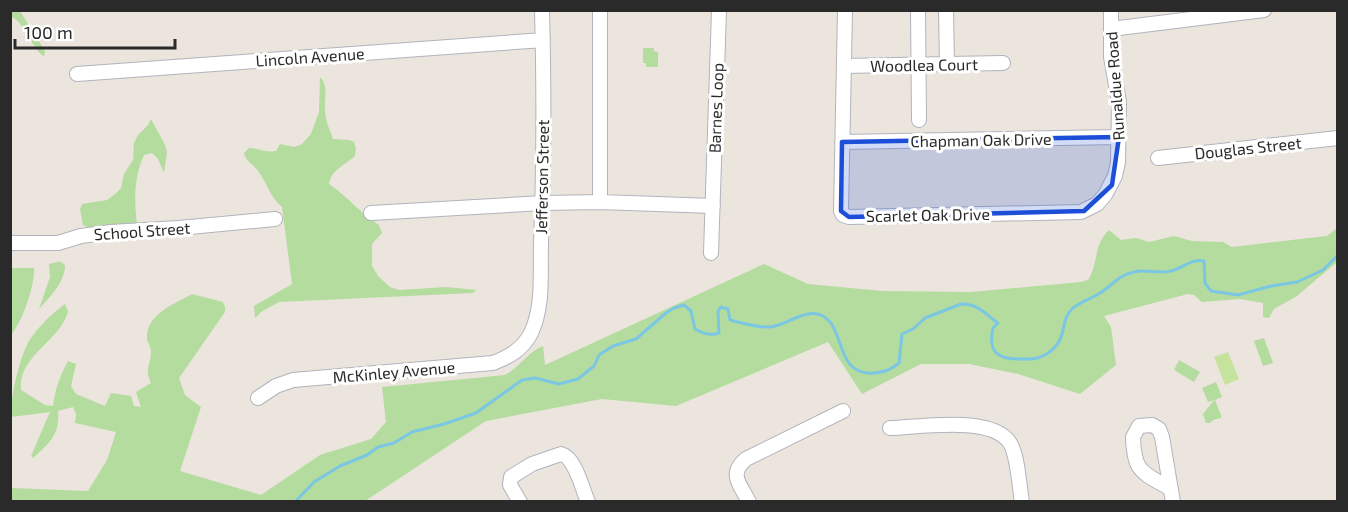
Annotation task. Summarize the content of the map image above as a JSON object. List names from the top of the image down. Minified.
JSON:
{"streets":{"street":["Lincoln Avenue","Woodlea Court","Runaldue Road","Barnes Loop","Chapman Oak Drive","Douglas Street","Jefferson Street","Scarlet Oak Drive","School Street","McKinley Avenue"]},"crossings":[["Lincoln Avenue","Jefferson Street"],["Woodlea Court","Scarlet Oak Drive"],["Runaldue Road","Chapman Oak Drive"],["Runaldue Road","Scarlet Oak Drive"],["Chapman Oak Drive","Scarlet Oak Drive"],["Jefferson Street","McKinley Avenue"]],"scale_bar":"100 m"}
